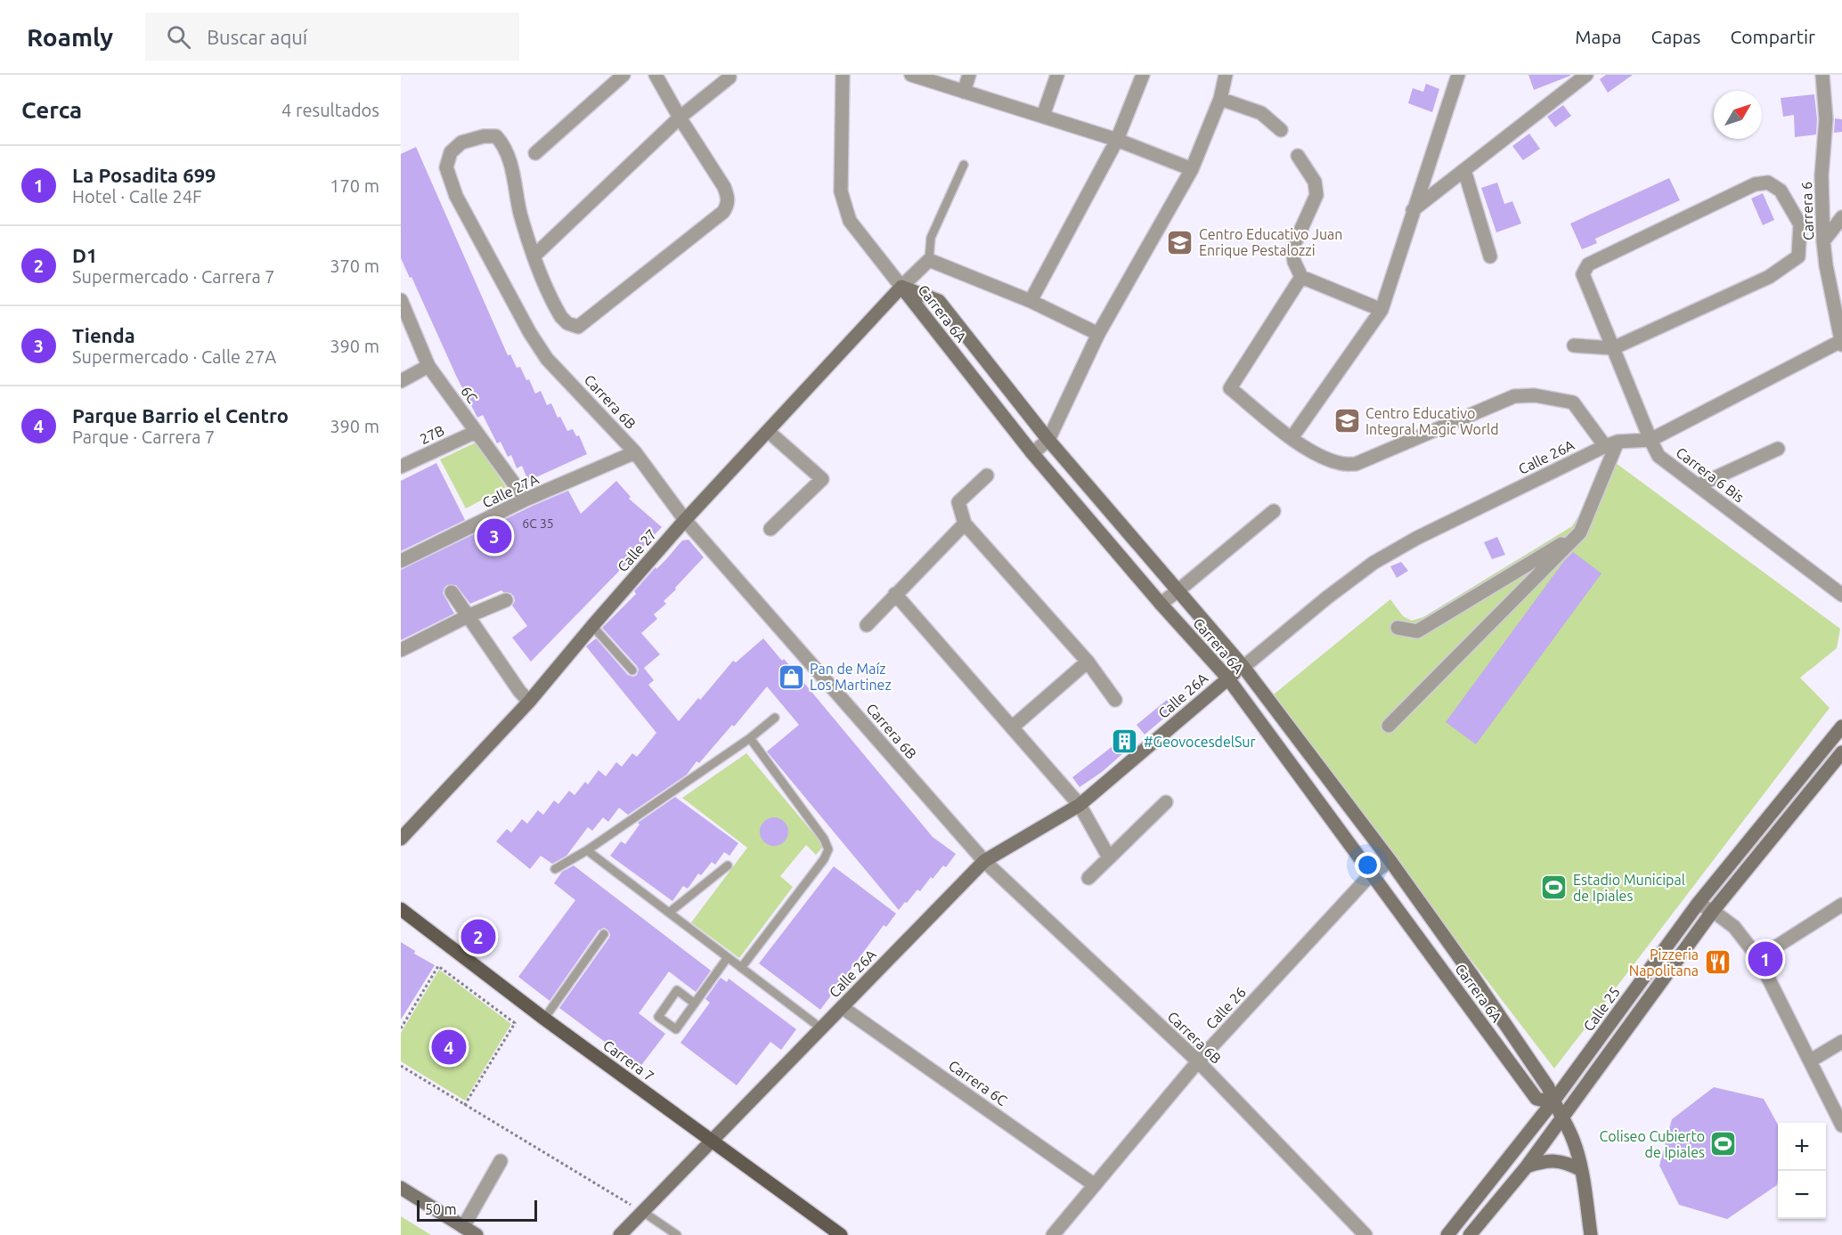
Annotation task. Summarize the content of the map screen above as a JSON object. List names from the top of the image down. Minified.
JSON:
{"streets":{"main road":["Carrera 7"],"street":["Carrera 6","Carrera 6A","6C","Carrera 6B","27B","Calle 26A","Carrera 6 Bis","Calle 27A","Calle 27","Calle 26","Calle 25","Carrera 6C"]},"crossings":[["Carrera 6","Calle 26A"],["Carrera 6A","Calle 26A"],["Carrera 6A","Calle 27"],["Carrera 6A","Calle 26"],["Carrera 6A","Calle 25"],["6C","27B"],["6C","Calle 27A"],["Carrera 6B","Calle 26A"],["Carrera 6B","Calle 27A"],["Carrera 6B","Calle 27"],["Carrera 6B","Calle 26"],["Calle 26A","Carrera 6 Bis"],["Calle 26A","Carrera 7"],["Calle 26A","Carrera 6C"],["Calle 26","Carrera 6C"]],"places":{"school or university":["Centro Educativo Juan Enrique Pestalozzi","Centro Educativo Integral Magic World"],"shop":["Pan de Maíz Los Martinez"],"building":["#GeovocesdelSur"],"sports":["Estadio Municipal de Ipiales","Coliseo Cubierto de Ipiales"],"restaurant":["Pizzeria Napolitana"]},"house_numbers":["6C 35"],"scale_bar":"50 m","north":"top right","page":{"header":"Roamly","search":"Buscar aquí","nav":["Mapa","Capas","Compartir"],"heading":["Cerca","4 resultados"],"list":[{"mark":"1","name":"La Posadita 699","note":"Hotel · Calle 24F","value":"170 m"},{"mark":"2","name":"D1","note":"Supermercado · Carrera 7","value":"370 m"},{"mark":"3","name":"Tienda","note":"Supermercado · Calle 27A","value":"390 m"},{"mark":"4","name":"Parque Barrio el Centro","note":"Parque · Carrera 7","value":"390 m"}],"pins":["3","2","1","4"],"map_buttons":["+","−"],"scale":"50 m"}}
